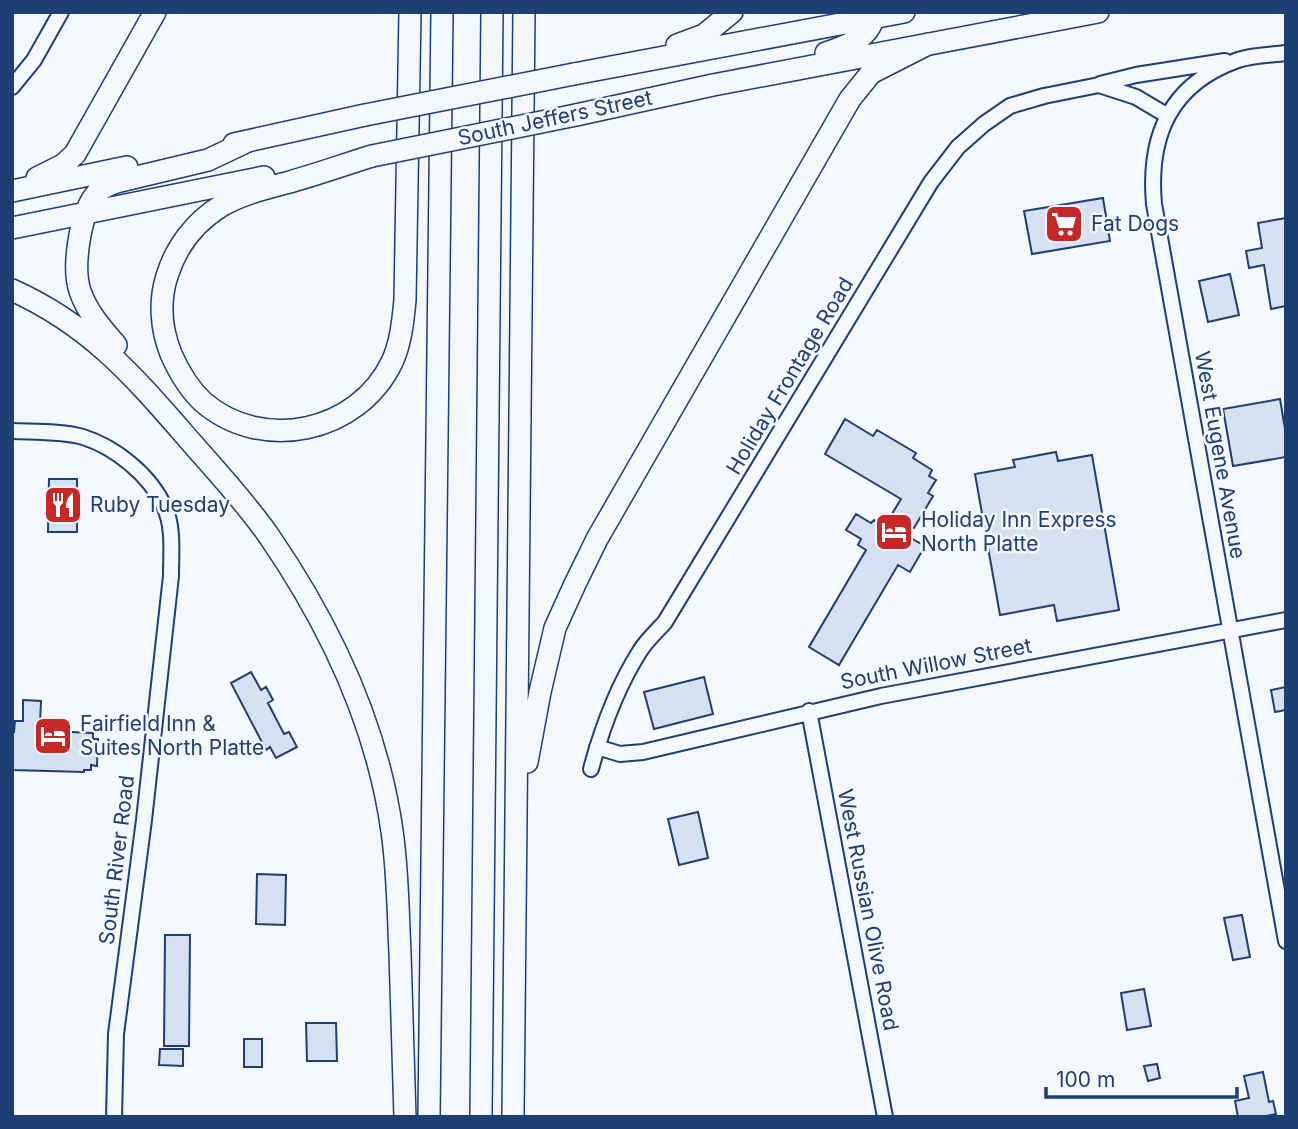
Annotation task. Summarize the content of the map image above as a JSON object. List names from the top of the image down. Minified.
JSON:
{"streets":{"highway":["South Jeffers Street"],"street":["Holiday Frontage Road","West Eugene Avenue","South Willow Street","South River Road","West Russian Olive Road"]},"crossings":[["Holiday Frontage Road","West Eugene Avenue"],["Holiday Frontage Road","South Willow Street"],["West Eugene Avenue","South Willow Street"],["South Willow Street","West Russian Olive Road"]],"places":{"supermarket":["Fat Dogs"],"restaurant":["Ruby Tuesday"],"hotel":["Holiday Inn Express North Platte","Fairfield Inn & Suites North Platte"]},"scale_bar":"100 m"}
